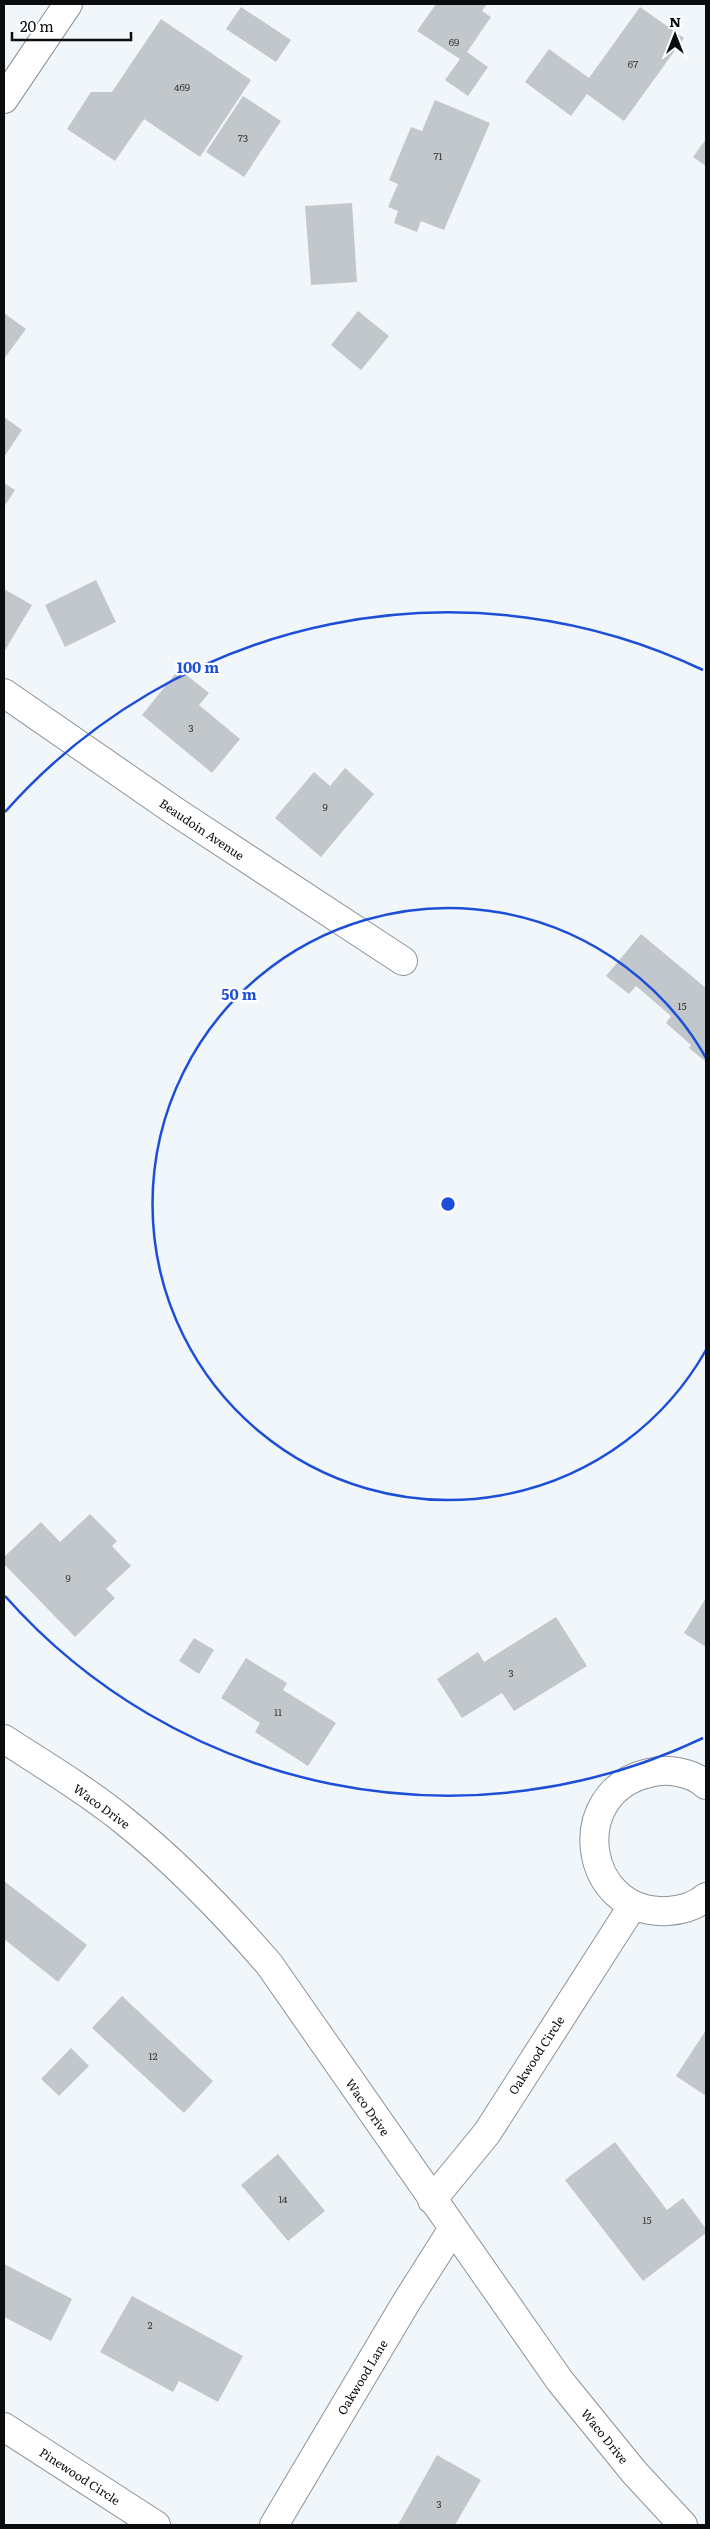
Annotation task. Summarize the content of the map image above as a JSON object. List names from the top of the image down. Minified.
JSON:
{"streets":{"street":["Beaudoin Avenue","Waco Drive","Oakwood Circle","Oakwood Lane","Pinewood Circle"]},"crossings":[["Waco Drive","Oakwood Circle"],["Waco Drive","Oakwood Lane"]],"house_numbers":["69","67","469","73","71","3","9","15","9","3","11","12","14","15","2","3"],"scale_bar":"20 m","north":"top","rings":["100 m","50 m"]}
